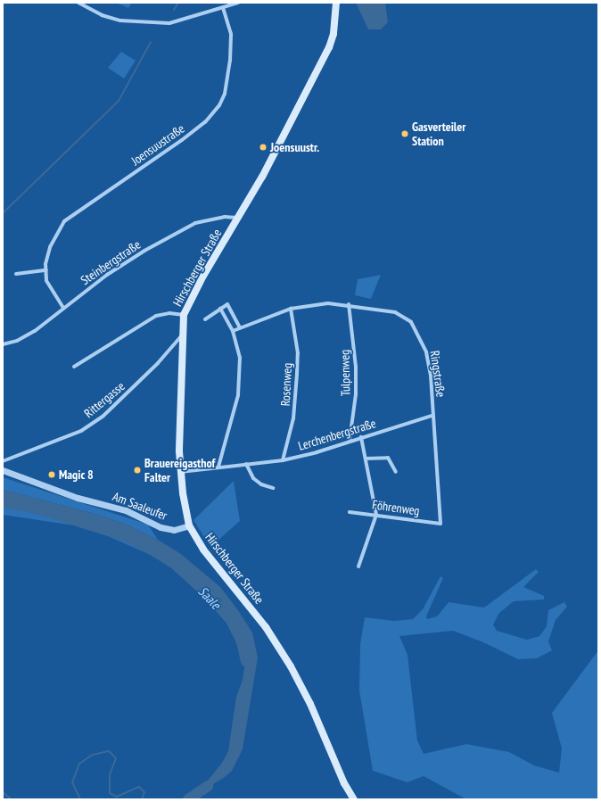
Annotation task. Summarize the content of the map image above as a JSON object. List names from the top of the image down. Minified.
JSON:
{"streets":{"main road":["Hirschberger Straße"],"street":["Joensuustraße","Steinbergstraße","Tulpenweg","Ringstraße","Rosenweg","Rittergasse","Lerchenbergstraße","Am Saaleufer","Föhrenweg"]},"crossings":[["Joensuustraße","Steinbergstraße"],["Steinbergstraße","Hirschberger Straße"],["Hirschberger Straße","Rittergasse"],["Hirschberger Straße","Lerchenbergstraße"],["Hirschberger Straße","Am Saaleufer"],["Tulpenweg","Ringstraße"],["Tulpenweg","Lerchenbergstraße"],["Ringstraße","Rosenweg"],["Ringstraße","Lerchenbergstraße"],["Ringstraße","Föhrenweg"],["Rosenweg","Lerchenbergstraße"]],"water":["Saale"],"places":["Gasverteiler Station","Joensuustr.","Brauereigasthof Falter","Magic 8"]}
